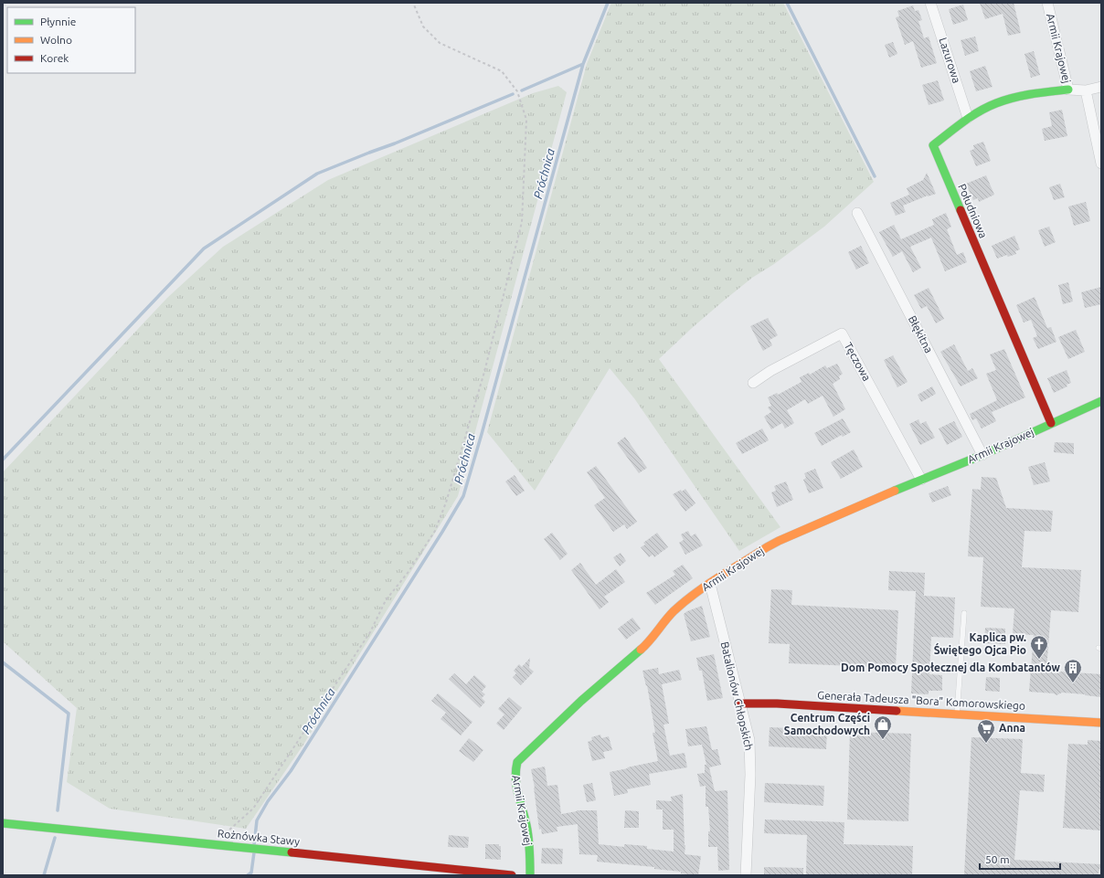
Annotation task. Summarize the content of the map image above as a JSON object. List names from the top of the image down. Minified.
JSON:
{"streets":{"street":["Armii Krajowej","Lazurowa","Południowa","Błękitna","Tęczowa","Batalionów Chłopskich","Generała Tadeusza \"Bora\" Komorowskiego","Rożnówka Stawy"]},"crossings":[["Armii Krajowej","Południowa"],["Armii Krajowej","Błękitna"],["Armii Krajowej","Tęczowa"],["Armii Krajowej","Batalionów Chłopskich"],["Lazurowa","Południowa"],["Batalionów Chłopskich","Generała Tadeusza \"Bora\" Komorowskiego"]],"water":["Próchnica"],"places":{"church":["Kaplica pw. Świętego Ojca Pio"],"building":["Dom Pomocy Społecznej dla Kombatantów"],"shop":["Centrum Części Samochodowych"],"supermarket":["Anna"]},"legend":["Płynnie","Wolno","Korek"],"scale_bar":"50 m"}
